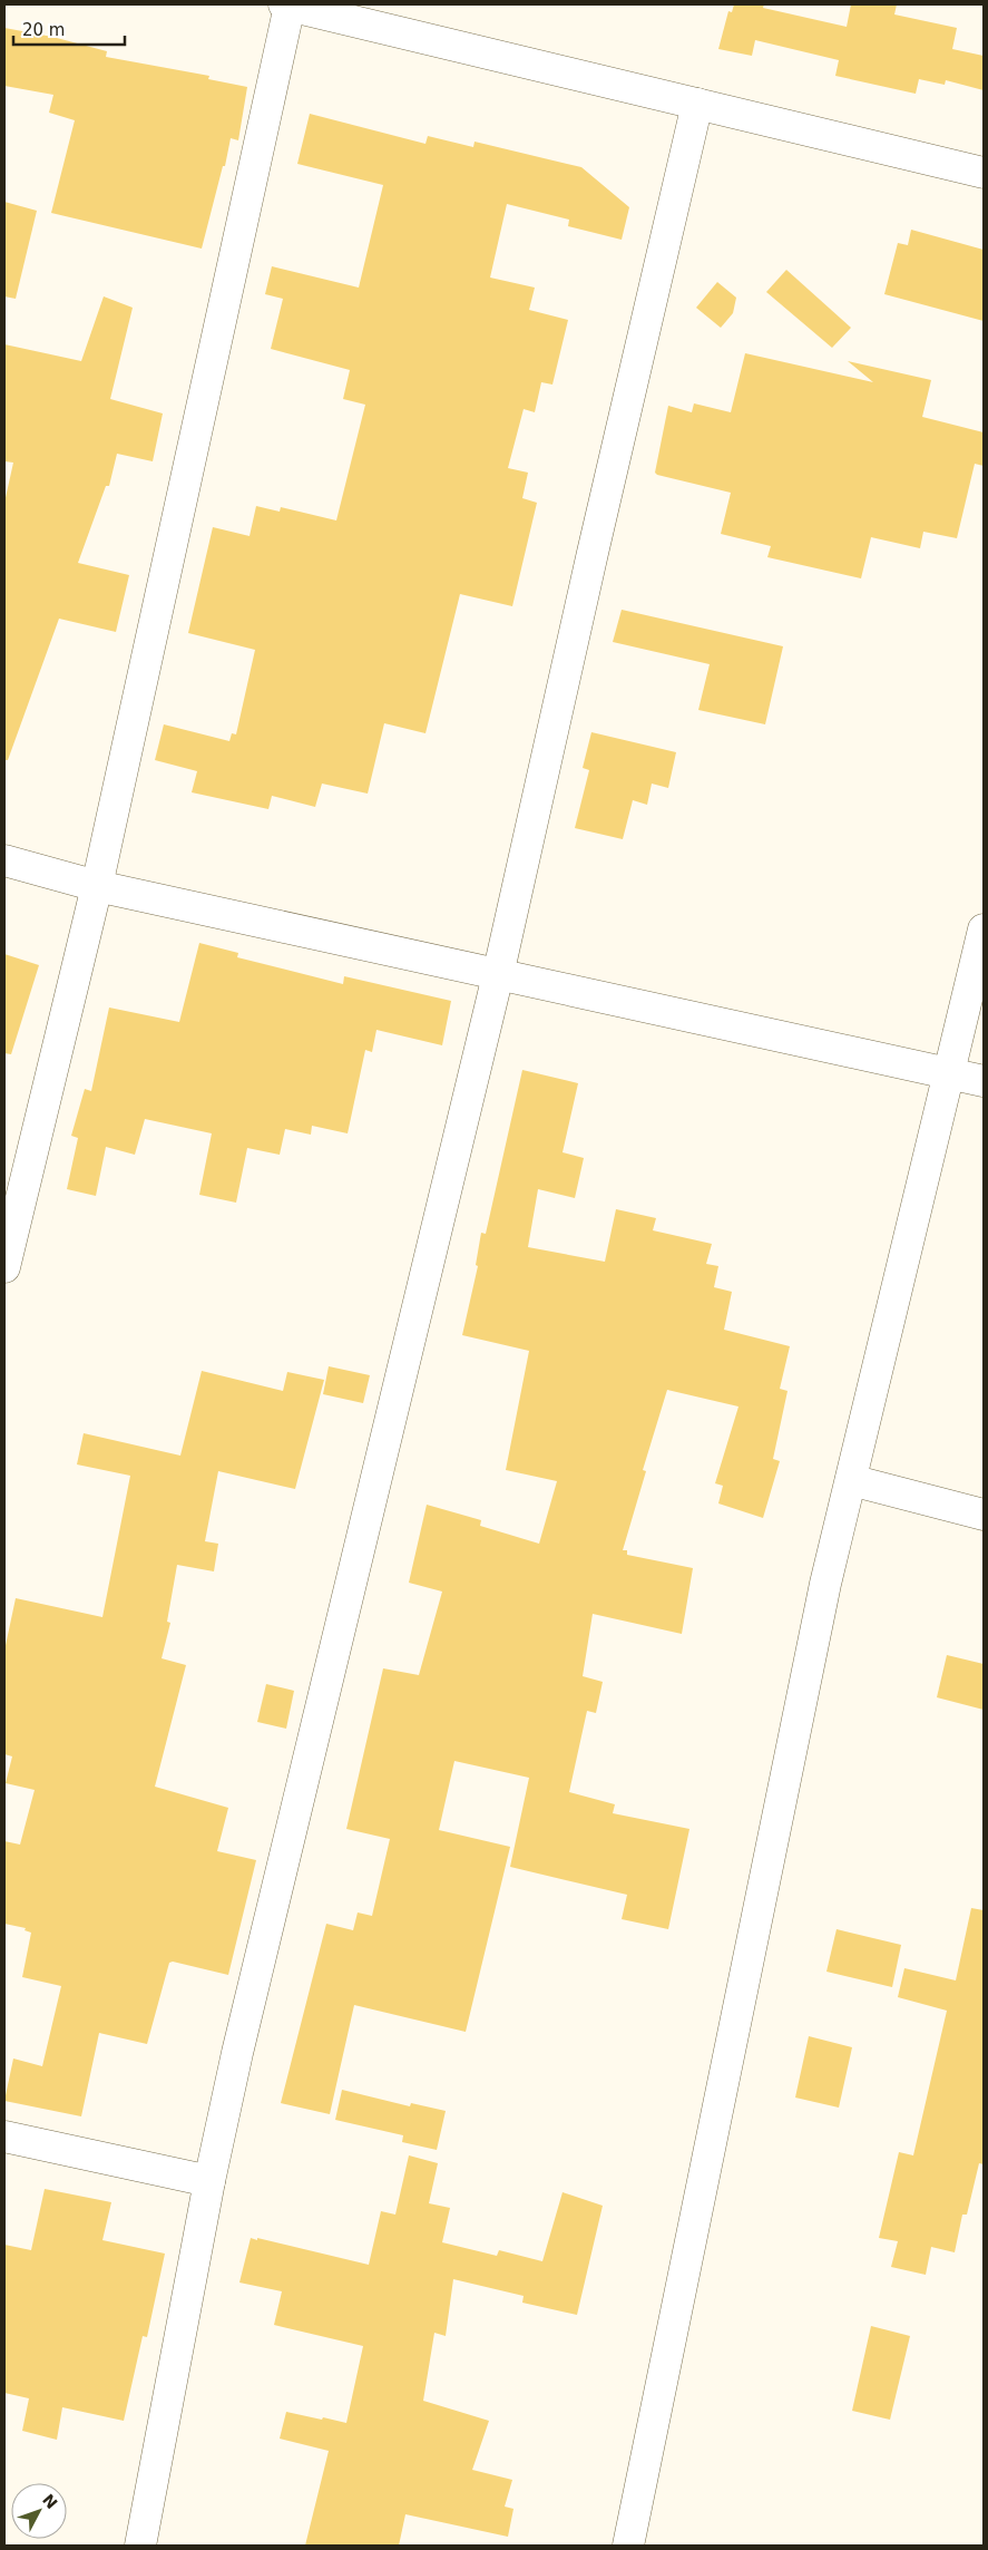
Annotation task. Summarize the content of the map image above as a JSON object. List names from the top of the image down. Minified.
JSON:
{"scale_bar":"20 m","north":"top right"}
